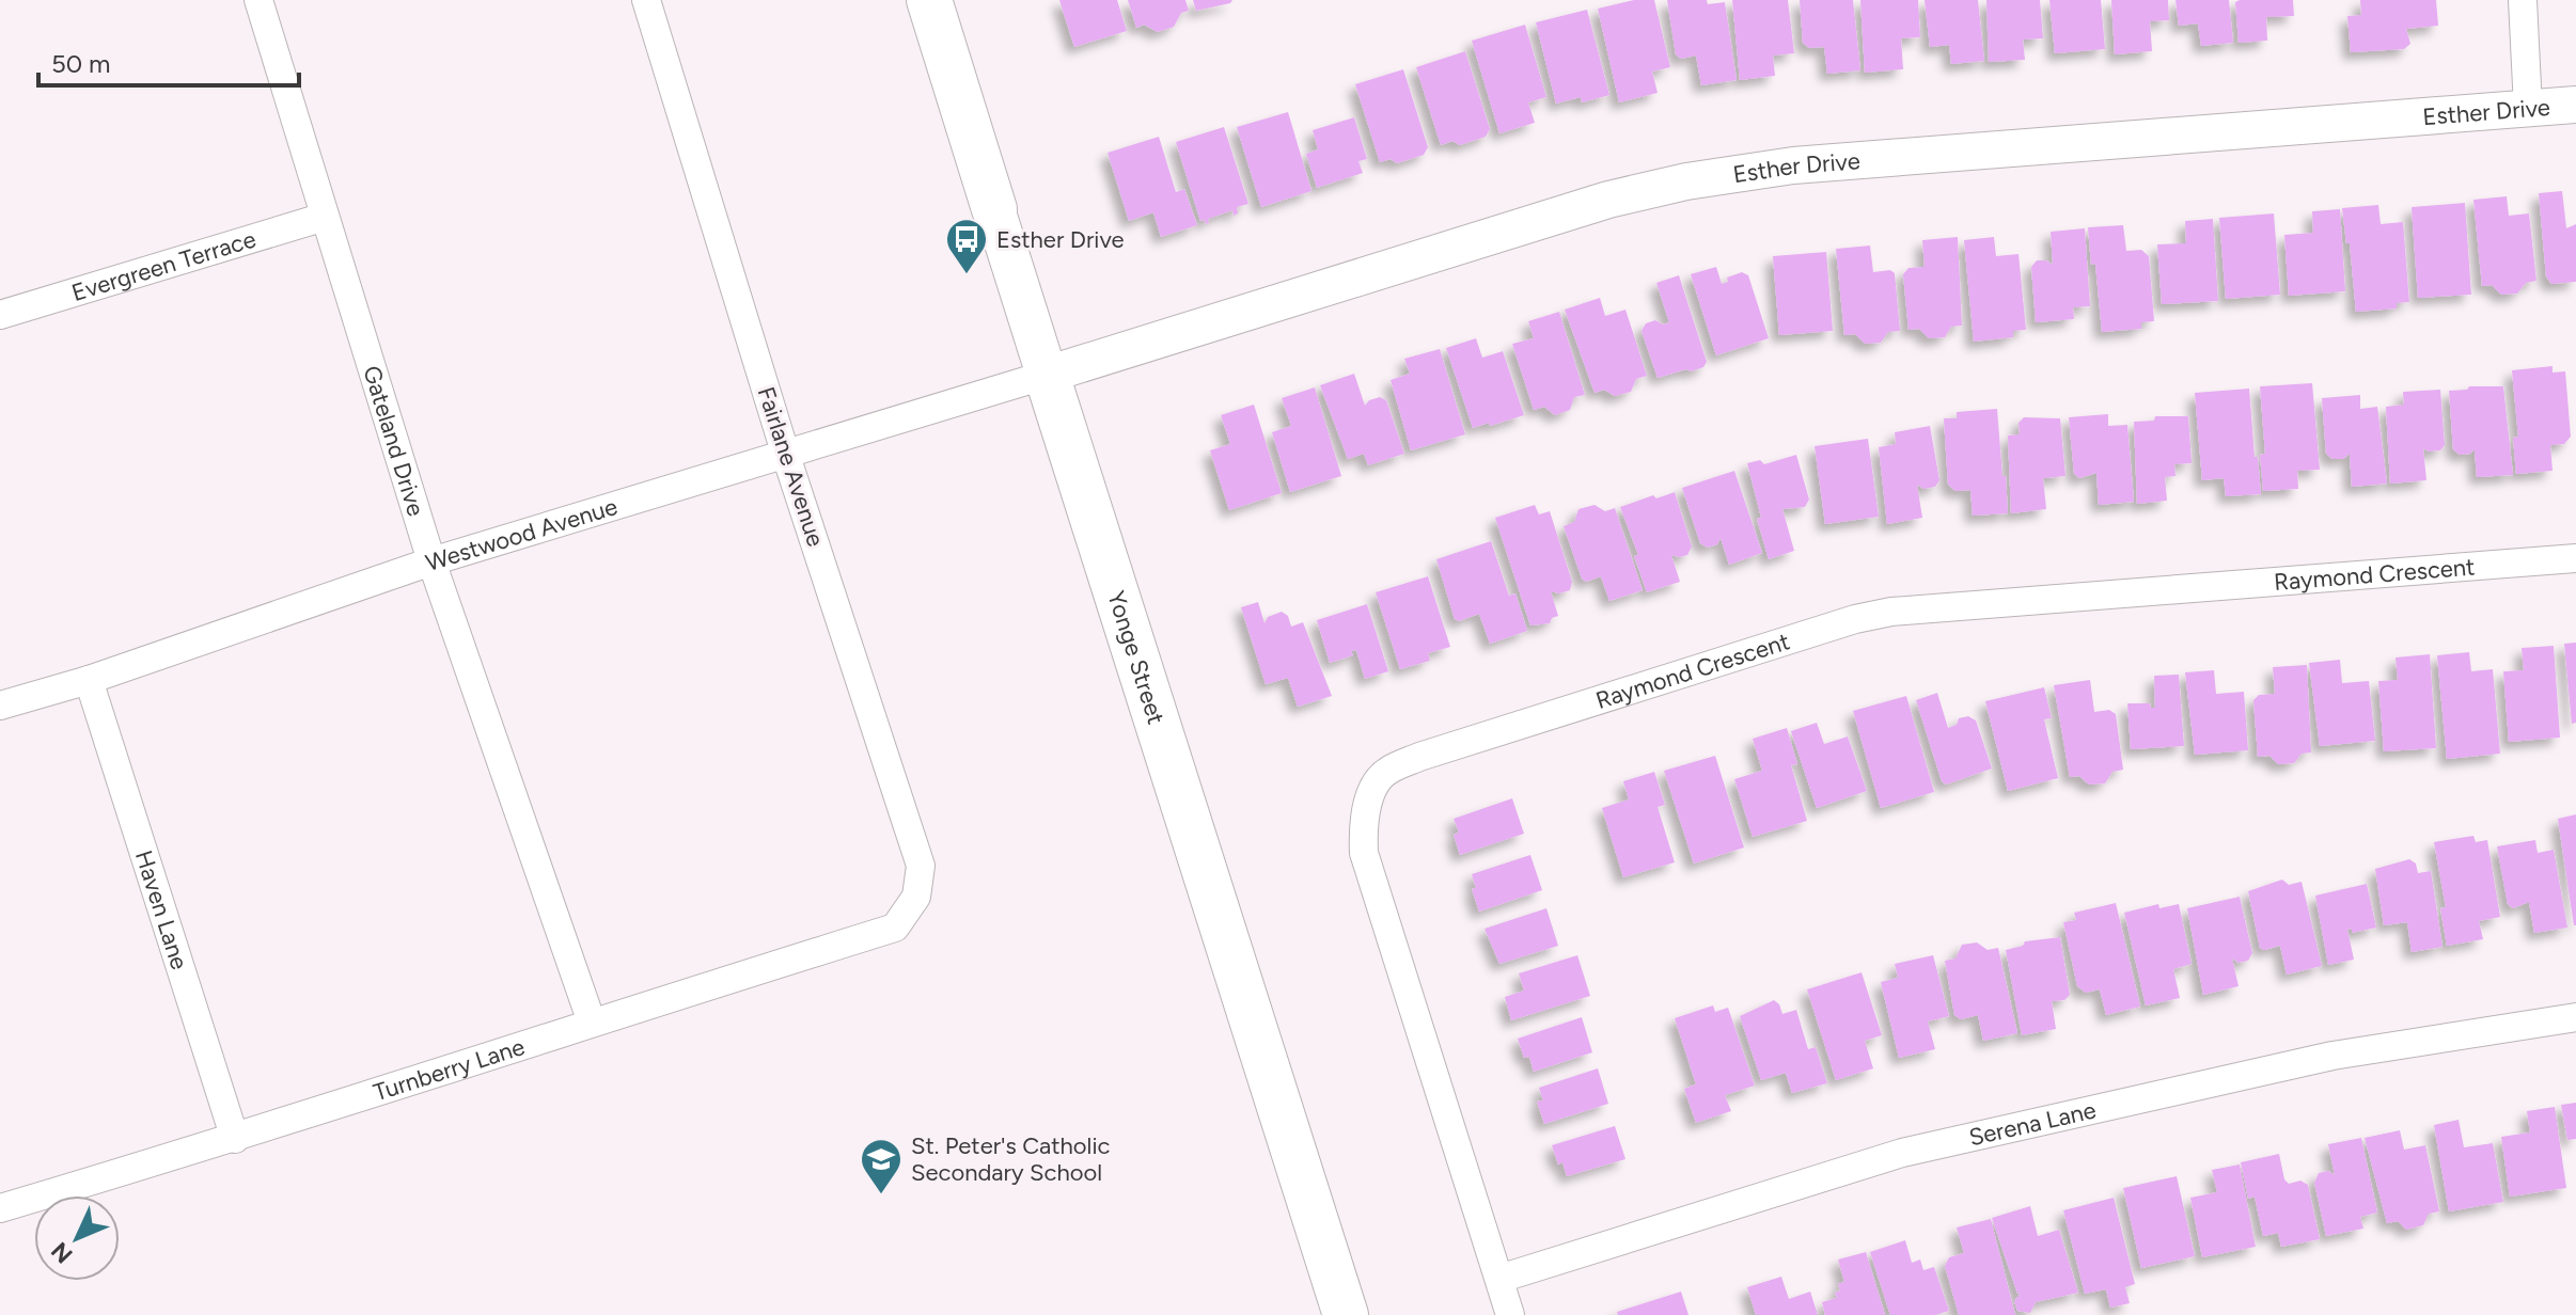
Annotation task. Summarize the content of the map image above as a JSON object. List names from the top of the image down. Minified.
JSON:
{"streets":{"main road":["Yonge Street"],"street":["Esther Drive","Evergreen Terrace","Gateland Drive","Fairlane Avenue","Westwood Avenue","Raymond Crescent","Haven Lane","Turnberry Lane","Serena Lane"]},"crossings":[["Esther Drive","Westwood Avenue"],["Esther Drive","Yonge Street"],["Evergreen Terrace","Gateland Drive"],["Gateland Drive","Westwood Avenue"],["Gateland Drive","Turnberry Lane"],["Fairlane Avenue","Westwood Avenue"],["Fairlane Avenue","Turnberry Lane"],["Westwood Avenue","Yonge Street"],["Westwood Avenue","Haven Lane"],["Raymond Crescent","Serena Lane"],["Haven Lane","Turnberry Lane"]],"places":{"bus stop":["Esther Drive"],"school or university":["St. Peter's Catholic Secondary School"]},"scale_bar":"50 m","north":"bottom left"}
